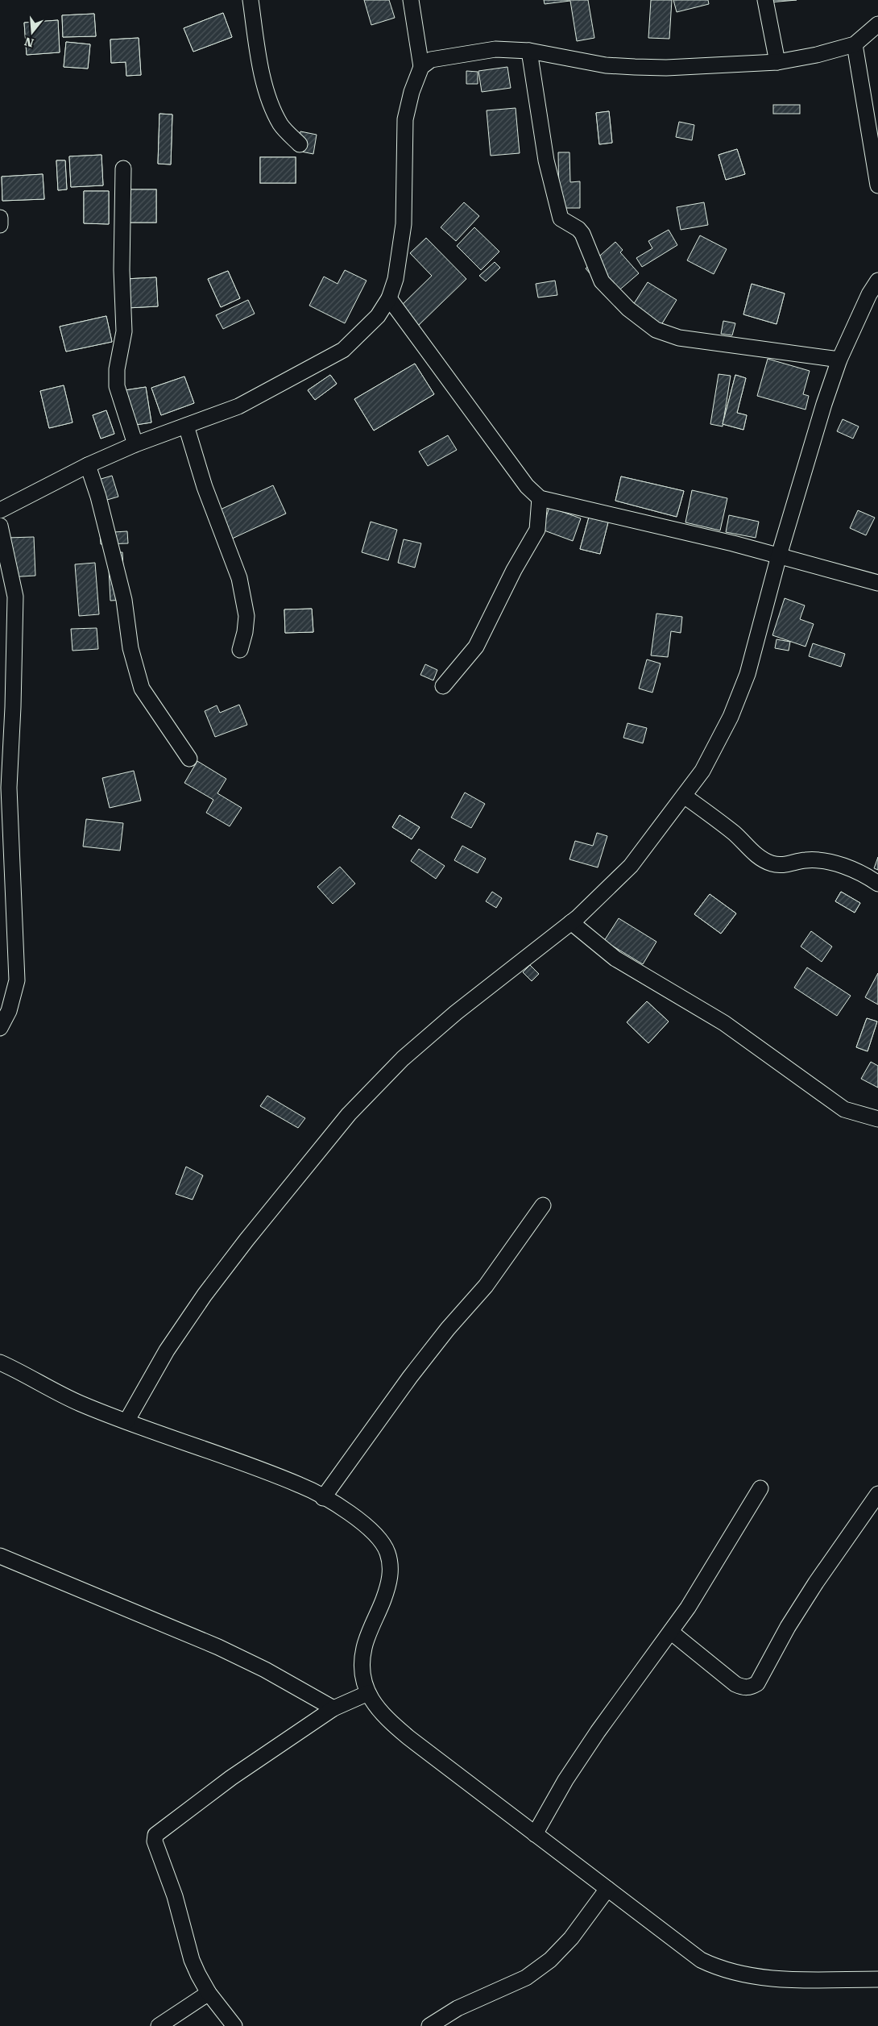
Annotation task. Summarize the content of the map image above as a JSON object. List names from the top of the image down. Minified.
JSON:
{"north":"bottom"}
